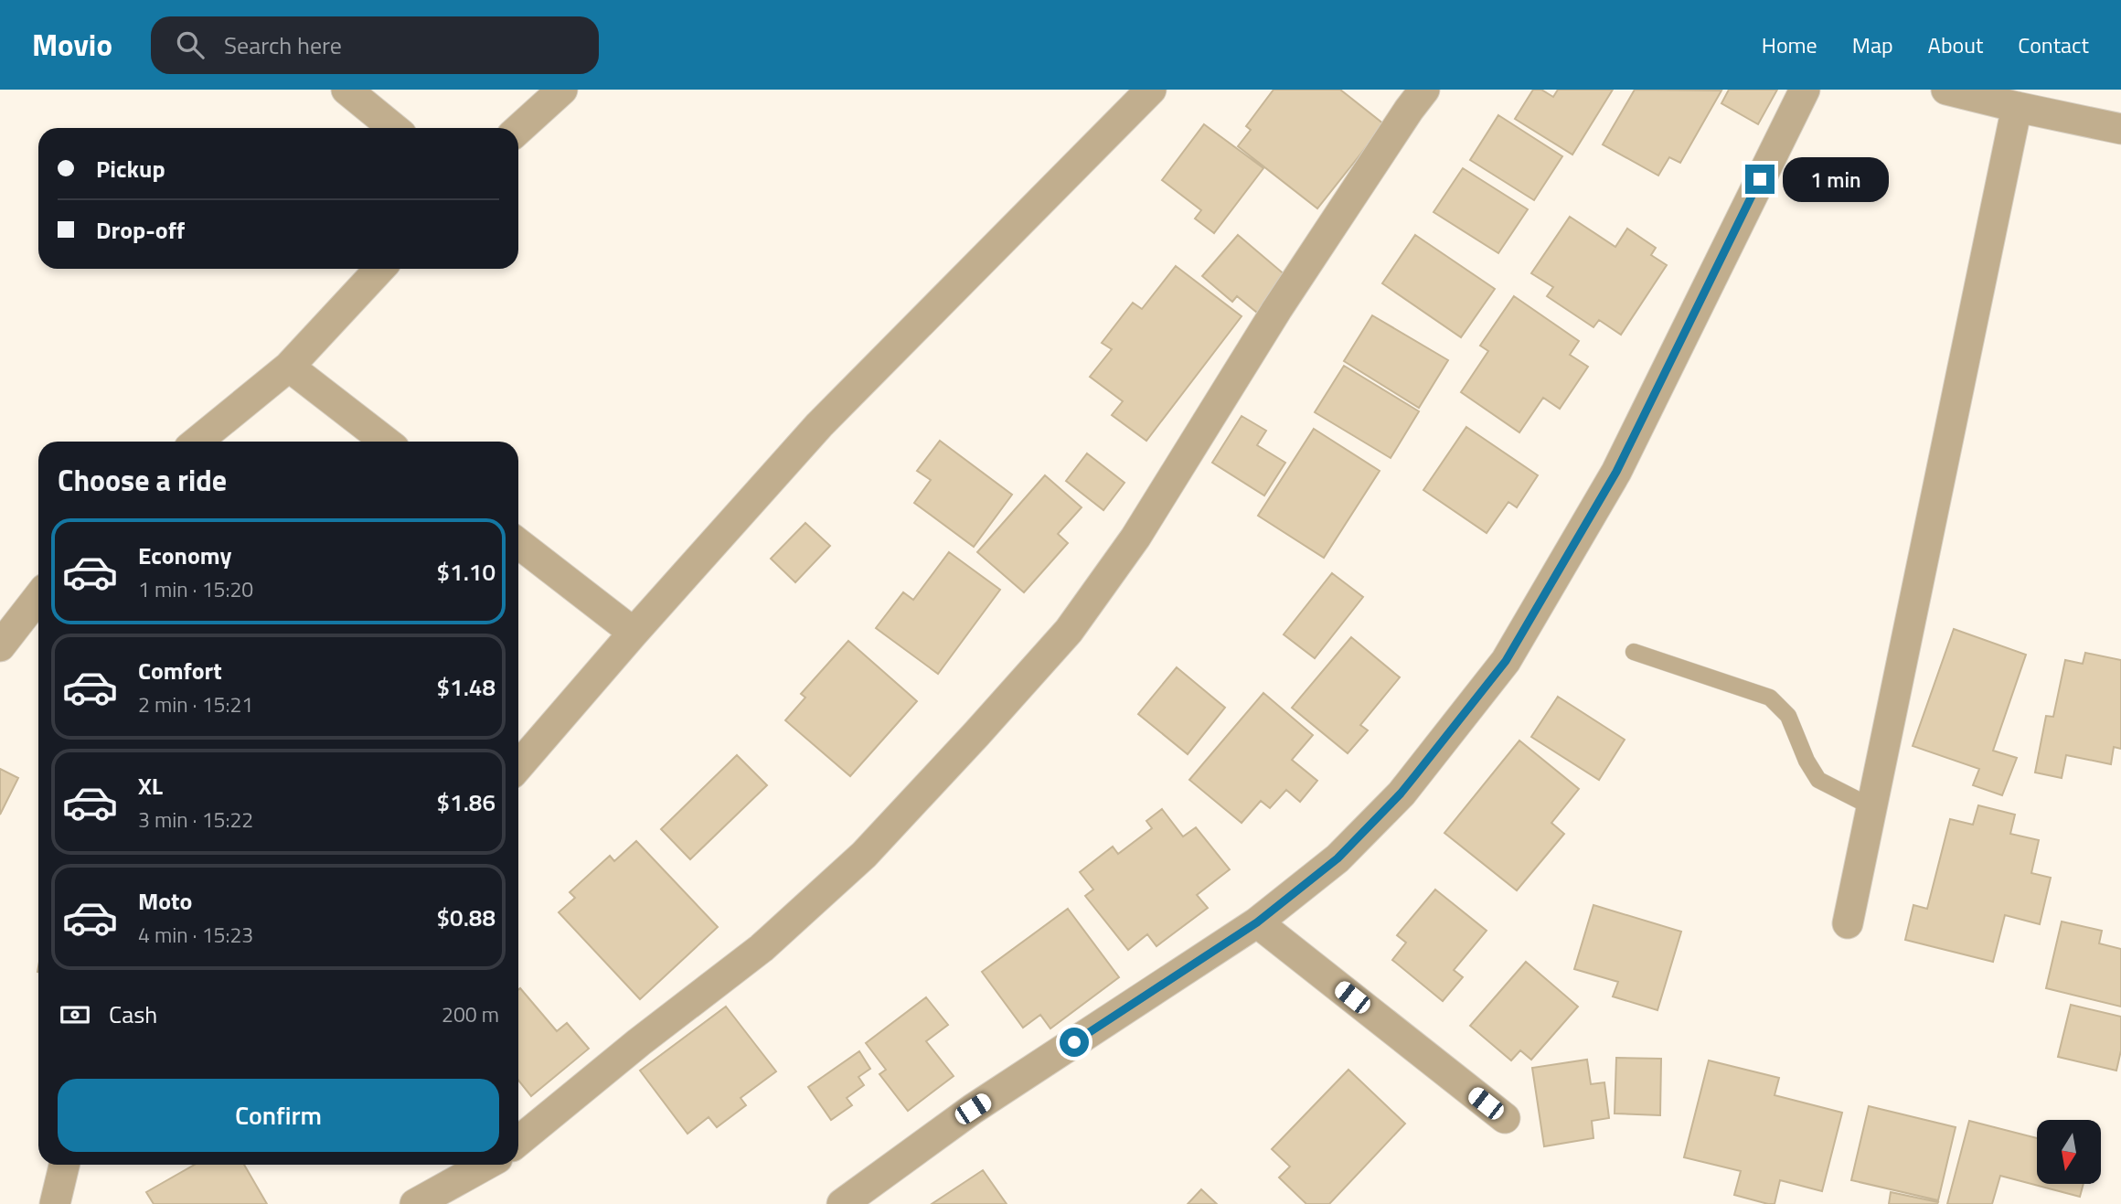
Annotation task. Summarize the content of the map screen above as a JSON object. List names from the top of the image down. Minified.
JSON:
{"north":"bottom","page":{"header":"Movio","search":"Search here","nav":["Home","Map","About","Contact"],"banner":["Pickup","Drop-off"],"bubble":"1 min","heading":"Choose a ride","list":[{"name":"Economy","note":"1 min · 15:20","value":"$1.10"},{"name":"Comfort","note":"2 min · 15:21","value":"$1.48"},{"name":"XL","note":"3 min · 15:22","value":"$1.86"},{"name":"Moto","note":"4 min · 15:23","value":"$0.88"}],"pay":["Cash","200 m"],"buttons":"Confirm"}}
